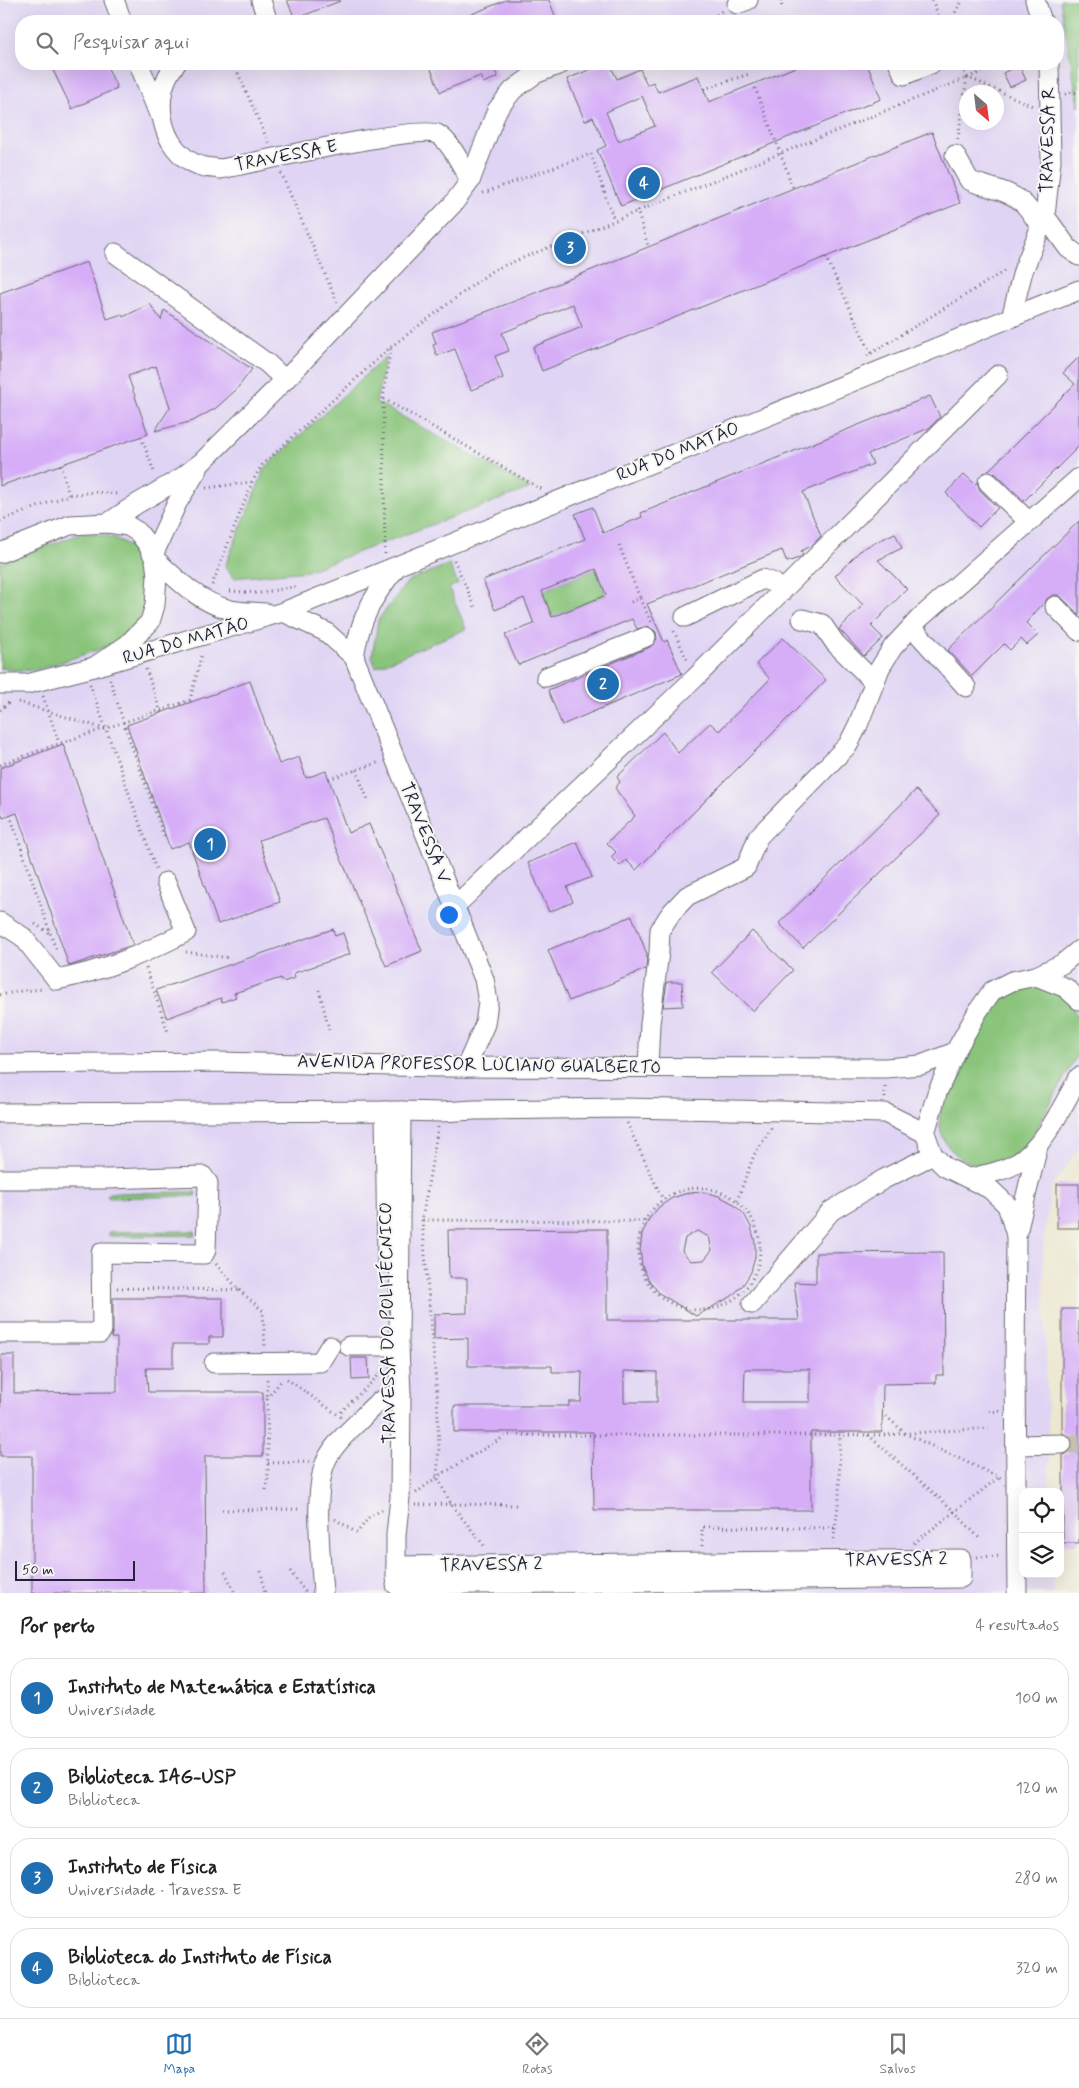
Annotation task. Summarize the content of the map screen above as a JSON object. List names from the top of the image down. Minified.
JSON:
{"streets":{"street":["TRAVESSA R","TRAVESSA E","RUA DO MATÃO","TRAVESSA V","AVENIDA PROFESSOR LUCIANO GUALBERTO","TRAVESSA DO POLITÉCNICO","TRAVESSA 2"]},"crossings":[["TRAVESSA R","RUA DO MATÃO"],["RUA DO MATÃO","TRAVESSA V"],["TRAVESSA V","AVENIDA PROFESSOR LUCIANO GUALBERTO"],["TRAVESSA DO POLITÉCNICO","TRAVESSA 2"]],"scale_bar":"50 m","north":"bottom right","page":{"search":"Pesquisar aqui","pins":["4","3","2","1"],"scale":"50 m","heading":["Por perto","4 resultados"],"list":[{"mark":"1","name":"Instituto de Matemática e Estatística","note":"Universidade","value":"100 m"},{"mark":"2","name":"Biblioteca IAG-USP","note":"Biblioteca","value":"120 m"},{"mark":"3","name":"Instituto de Física","note":"Universidade · Travessa E","value":"280 m"},{"mark":"4","name":"Biblioteca do Instituto de Física","note":"Biblioteca","value":"320 m"}],"nav":["Mapa","Rotas","Salvos"]}}
